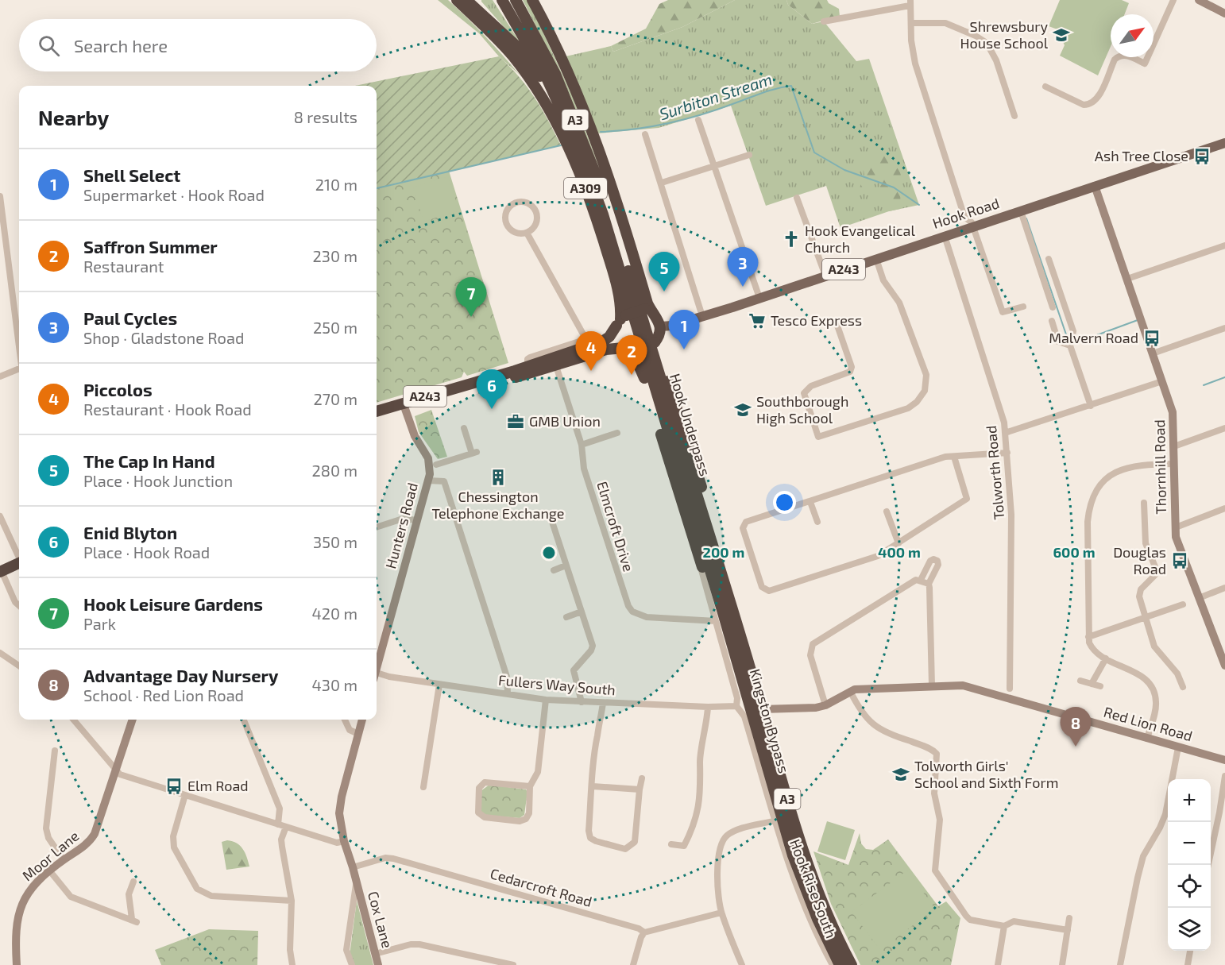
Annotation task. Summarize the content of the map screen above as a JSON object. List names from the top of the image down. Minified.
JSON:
{"streets":{"highway":["A3","A309","A243","Hook Underpass","Kingston Bypass"],"main road":["Hook Road"],"street":["Thornhill Road","Tolworth Road","Hunters Road","Elmcroft Drive","Fullers Way South","Red Lion Road","Moor Lane","Cedarcroft Road","Hook Rise South","Cox Lane"]},"crossings":[["A3","Hook Underpass"],["A309","Hook Road"],["A309","A243"],["Hook Road","A243"],["Hook Road","Thornhill Road"],["Hook Road","Tolworth Road"],["A243","Elmcroft Drive"],["Hook Underpass","Kingston Bypass"],["Tolworth Road","Red Lion Road"],["Elmcroft Drive","Hook Rise South"],["Fullers Way South","Hook Rise South"],["Cedarcroft Road","Cox Lane"]],"water":["Surbiton Stream"],"places":{"school or university":["Shrewsbury House School","Southborough High School","Tolworth Girls' School and Sixth Form"],"bus stop":["Ash Tree Close","Malvern Road","Douglas Road","Elm Road"],"church":["Hook Evangelical Church"],"supermarket":["Tesco Express"],"office":["GMB Union"],"building":["Chessington Telephone Exchange"]},"north":"top right","page":{"search":"Search here","heading":["Nearby","8 results"],"list":[{"mark":"1","name":"Shell Select","note":"Supermarket · Hook Road","value":"210 m"},{"mark":"2","name":"Saffron Summer","note":"Restaurant","value":"230 m"},{"mark":"3","name":"Paul Cycles","note":"Shop · Gladstone Road","value":"250 m"},{"mark":"4","name":"Piccolos","note":"Restaurant · Hook Road","value":"270 m"},{"mark":"5","name":"The Cap In Hand","note":"Place · Hook Junction","value":"280 m"},{"mark":"6","name":"Enid Blyton","note":"Place · Hook Road","value":"350 m"},{"mark":"7","name":"Hook Leisure Gardens","note":"Park","value":"420 m"},{"mark":"8","name":"Advantage Day Nursery","note":"School · Red Lion Road","value":"430 m"}],"pins":["3","5","7","1","4","2","6","8"],"map_buttons":["+","−"]},"rings":["200 m","400 m","600 m"]}
